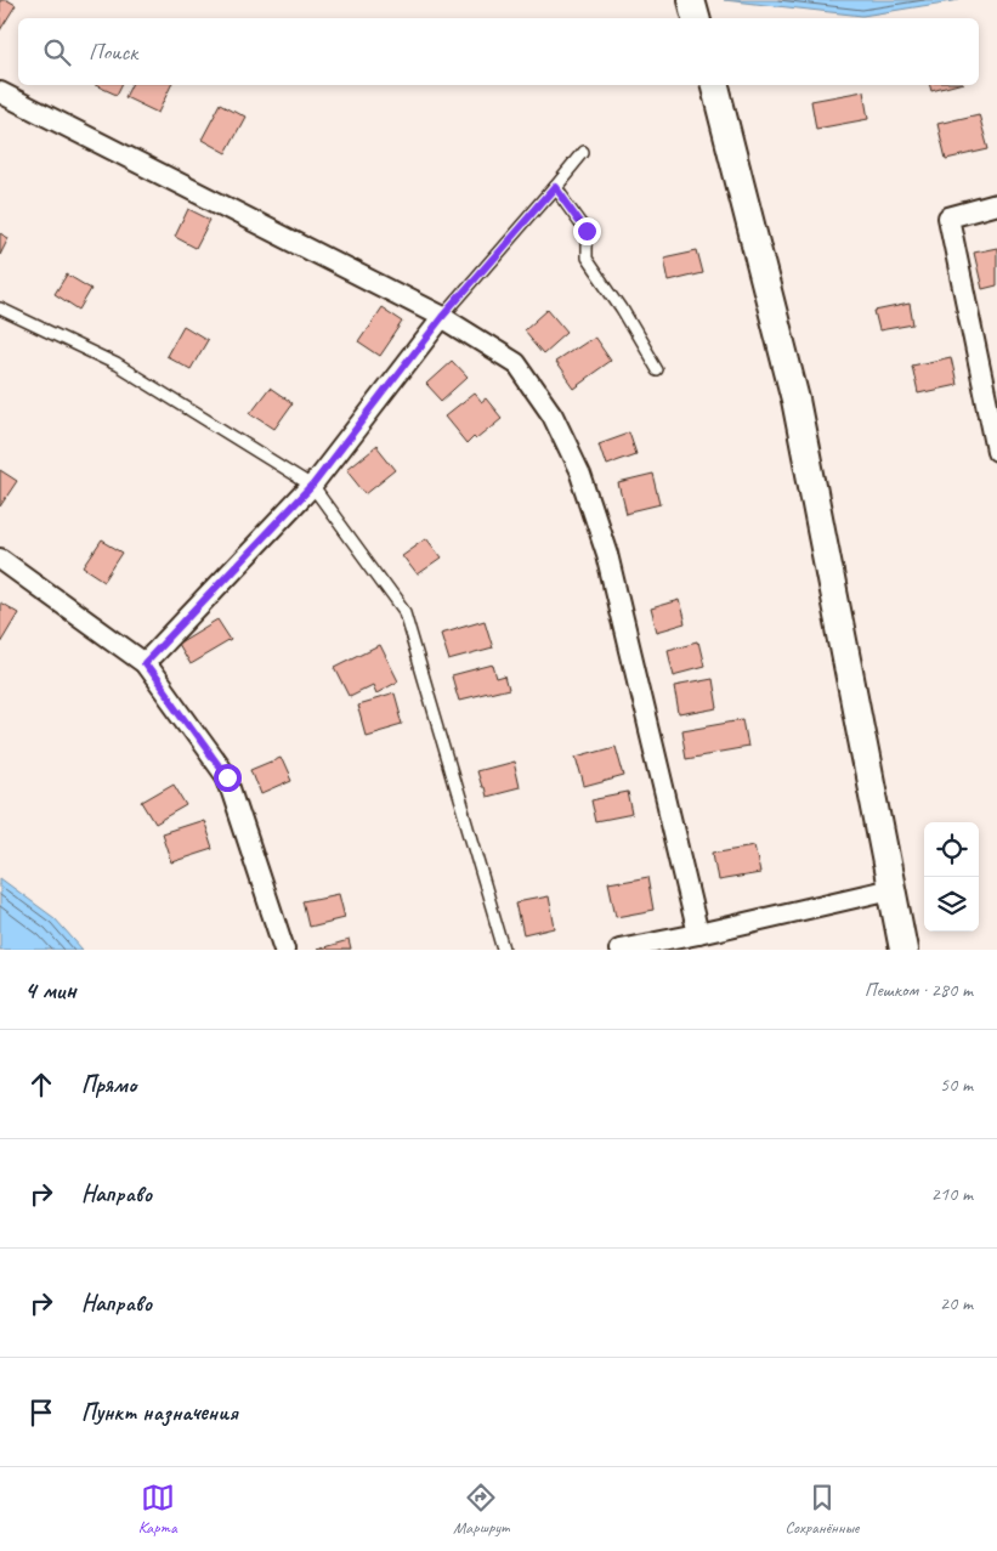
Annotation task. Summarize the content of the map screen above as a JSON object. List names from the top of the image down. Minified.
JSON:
{"page":{"search":"Поиск","heading":["4 мин","Пешком · 280 m"],"list":[["Прямо","50 m"],["Направо","210 m"],["Направо","20 m"],"Пункт назначения"],"nav":["Карта","Маршрут","Сохранённые"]}}
